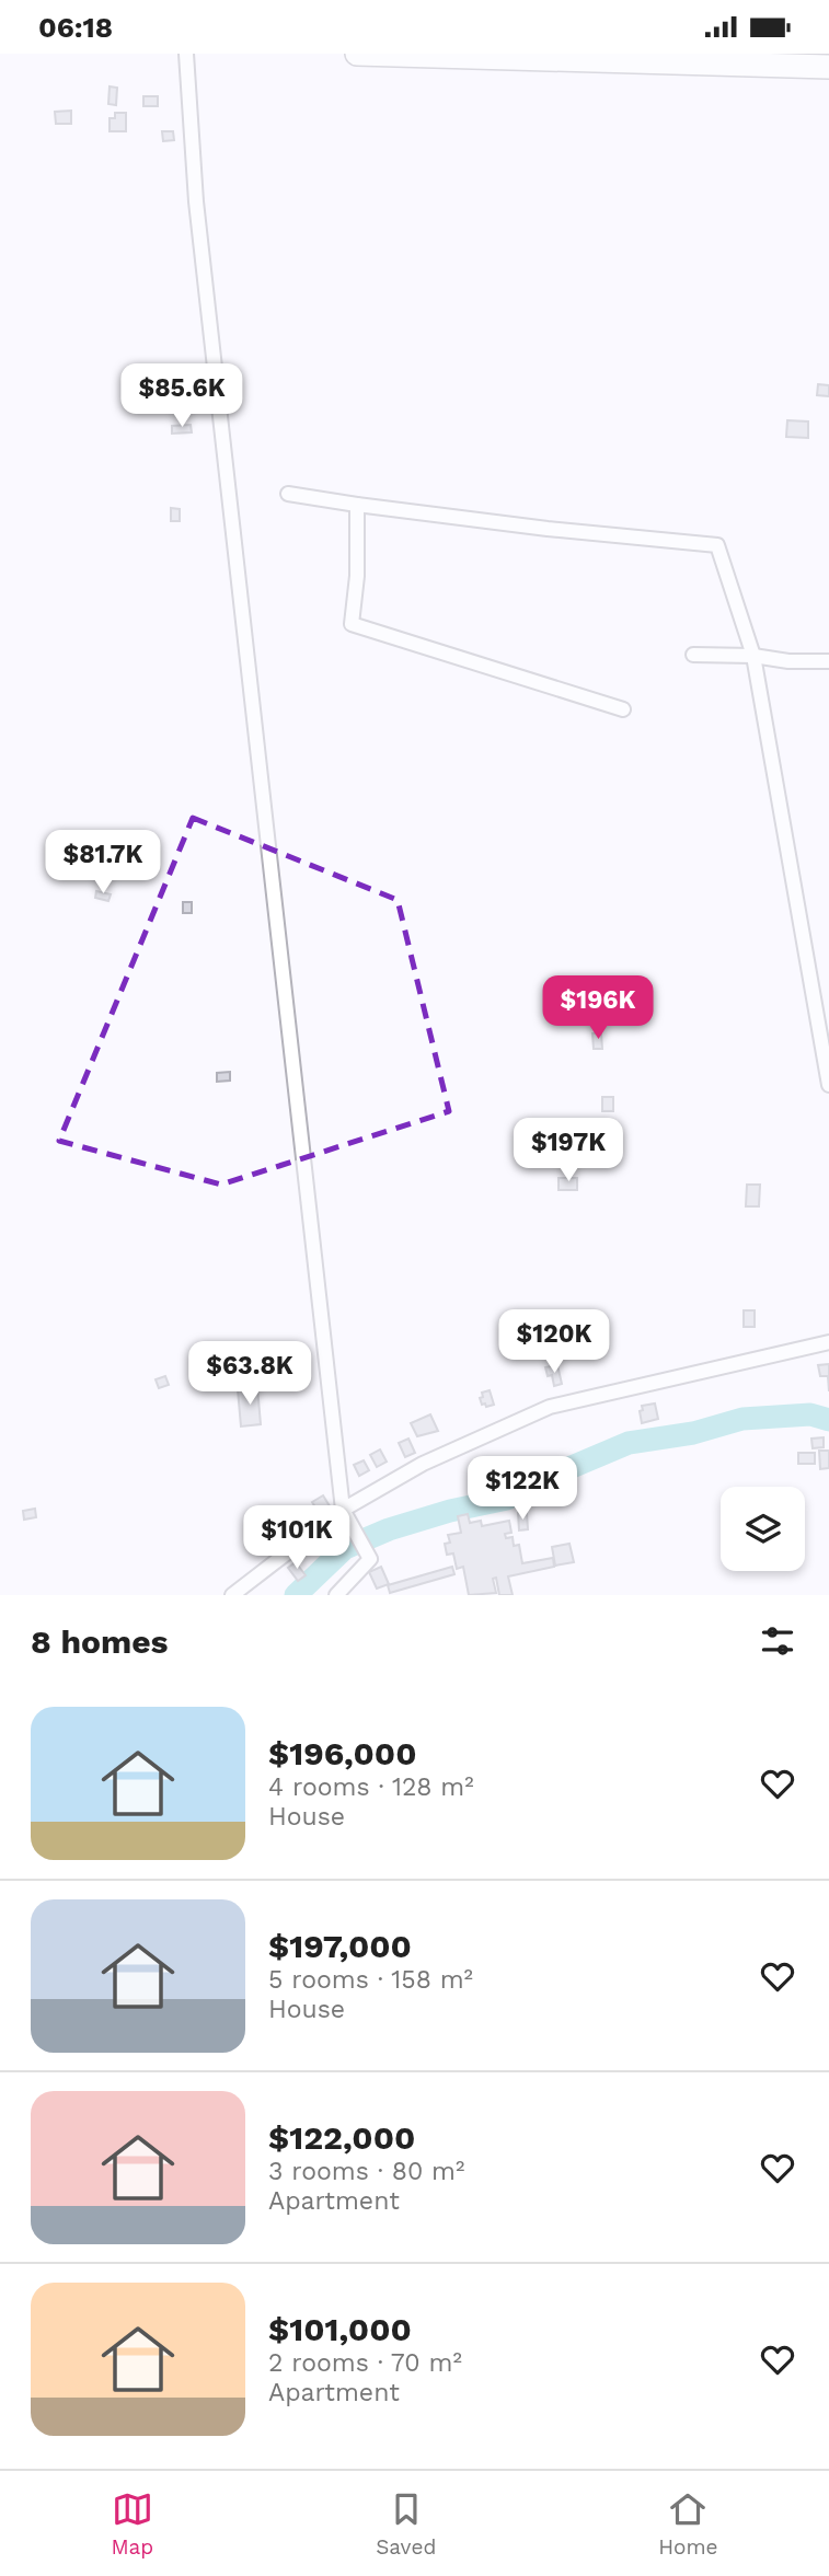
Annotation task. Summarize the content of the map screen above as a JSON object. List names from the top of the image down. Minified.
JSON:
{"page":{"status":"06:18","price":["$85.6K","$81.7K","$196K","$197K","$120K","$63.8K","$122K","$101K"],"heading":"8 homes","list":[{"name":"$196,000","note":"4 rooms · 128 m² · House"},{"name":"$197,000","note":"5 rooms · 158 m² · House"},{"name":"$122,000","note":"3 rooms · 80 m² · Apartment"},{"name":"$101,000","note":"2 rooms · 70 m² · Apartment"}],"tabs":["Map","Saved","Home"]}}
